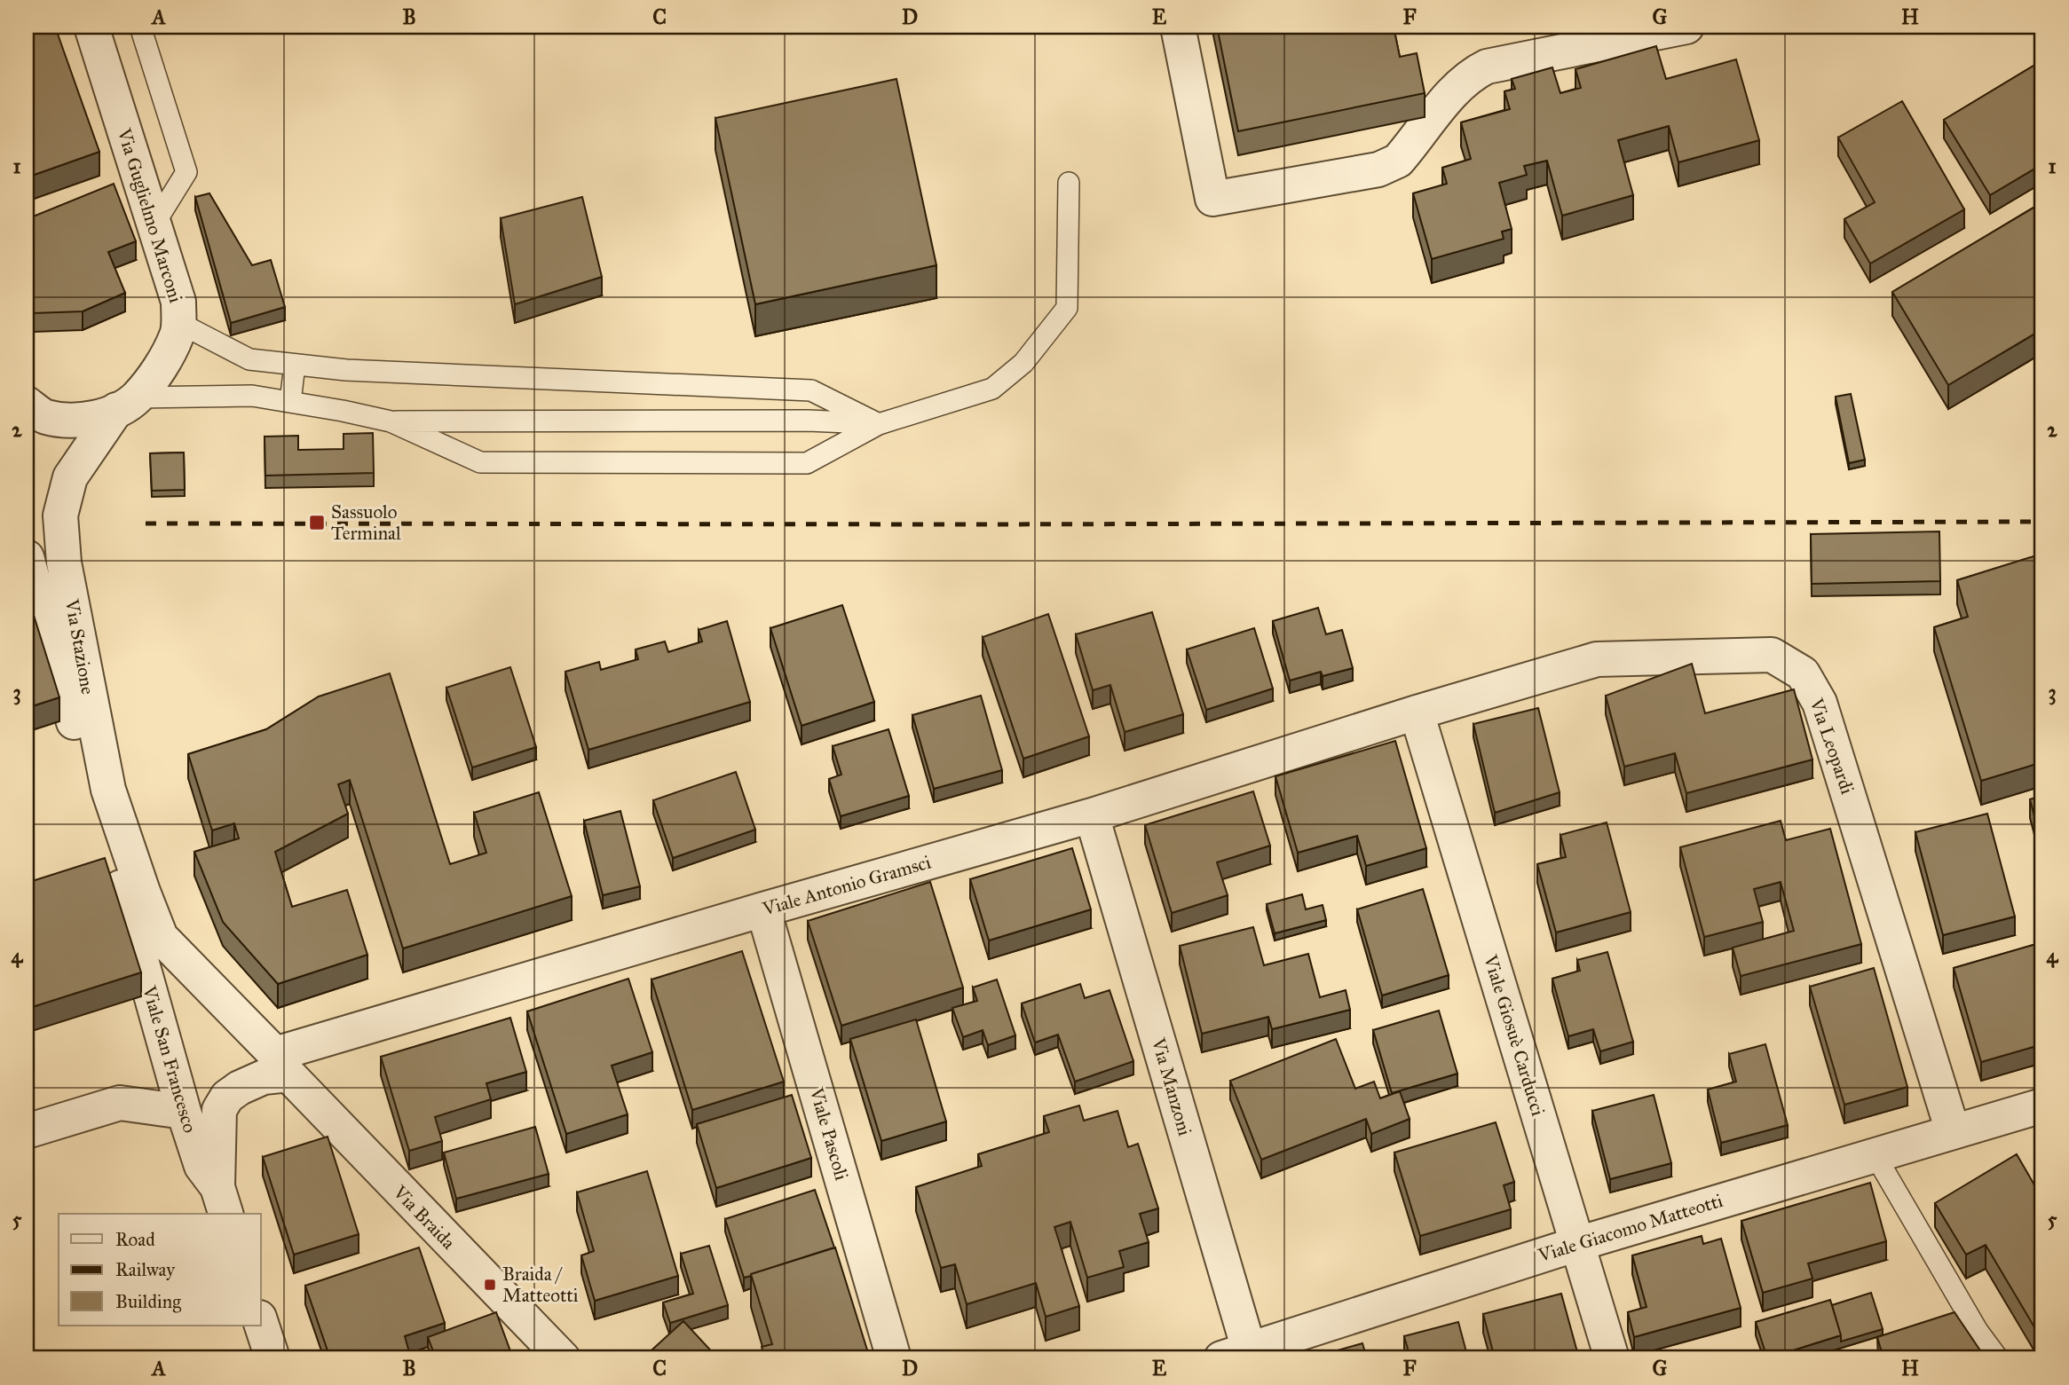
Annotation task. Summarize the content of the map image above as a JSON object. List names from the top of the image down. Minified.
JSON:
{"streets":{"street":["Via Guglielmo Marconi","Via Stazione","Via Leopardi","Viale Antonio Gramsci","Viale Giosuè Carducci","Viale San Francesco","Via Manzoni","Viale Pascoli","Via Braida","Viale Giacomo Matteotti"]},"crossings":[["Via Guglielmo Marconi","Via Stazione"],["Via Stazione","Viale San Francesco"],["Via Stazione","Via Braida"],["Via Leopardi","Viale Antonio Gramsci"],["Via Leopardi","Viale Giosuè Carducci"],["Via Leopardi","Viale Giacomo Matteotti"],["Viale Antonio Gramsci","Viale Giosuè Carducci"],["Viale Antonio Gramsci","Via Manzoni"],["Viale Antonio Gramsci","Viale Pascoli"],["Viale Antonio Gramsci","Via Braida"],["Viale Giosuè Carducci","Viale Giacomo Matteotti"],["Viale San Francesco","Via Braida"],["Via Manzoni","Viale Giacomo Matteotti"]],"places":{"transit":["Sassuolo Terminal","Braida / Matteotti"]},"legend":["Road","Railway","Building"],"grid":{"columns":["A","B","C","D","E","F","G","H"],"rows":["1","2","3","4","5"]}}
